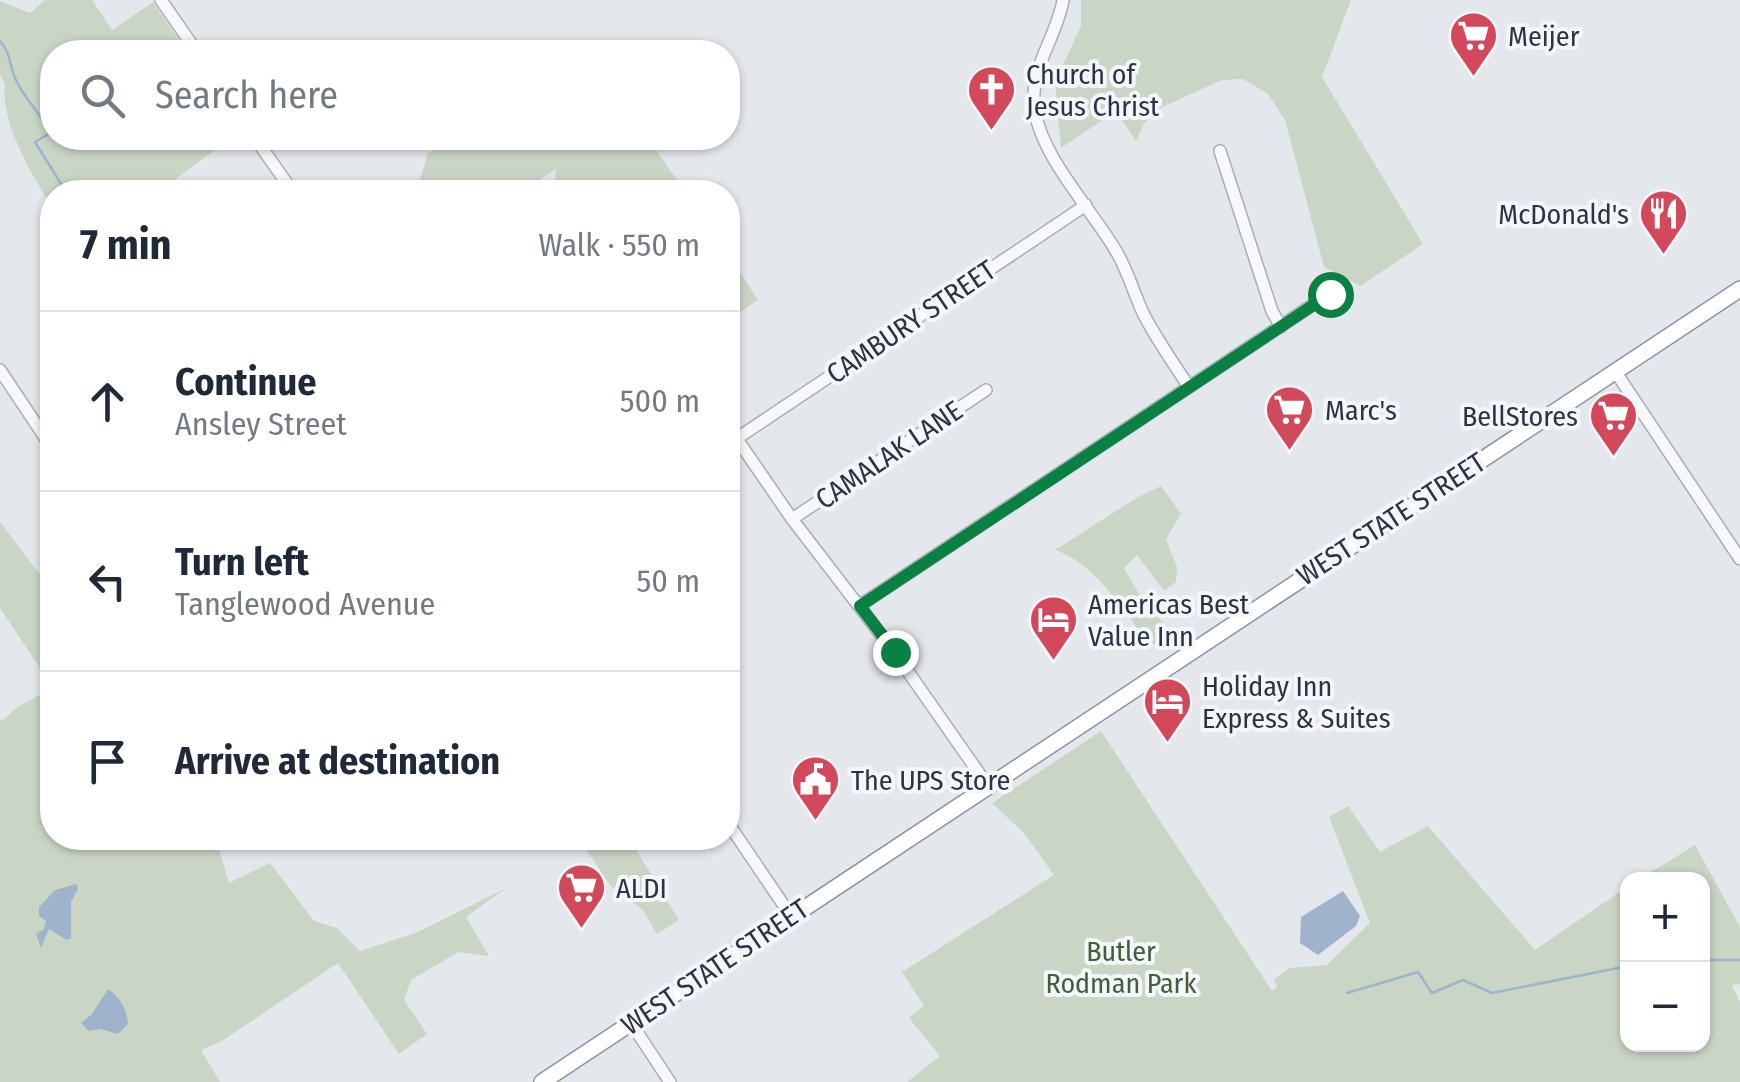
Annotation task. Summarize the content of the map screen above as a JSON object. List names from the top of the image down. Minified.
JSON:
{"streets":{"highway":["WEST STATE STREET"],"street":["CAMBURY STREET","CAMALAK LANE"]},"parks":["Butler Rodman Park"],"places":{"supermarket":["Meijer","Marc's","BellStores","ALDI"],"church":["Church of Jesus Christ"],"restaurant":["McDonald's"],"hotel":["Americas Best Value Inn","Holiday Inn Express & Suites"],"public building":["The UPS Store"]},"page":{"search":"Search here","heading":["7 min","Walk · 550 m"],"list":[["Continue","Ansley Street","500 m"],["Turn left","Tanglewood Avenue","50 m"],"Arrive at destination"],"map_buttons":["+","−"]}}
